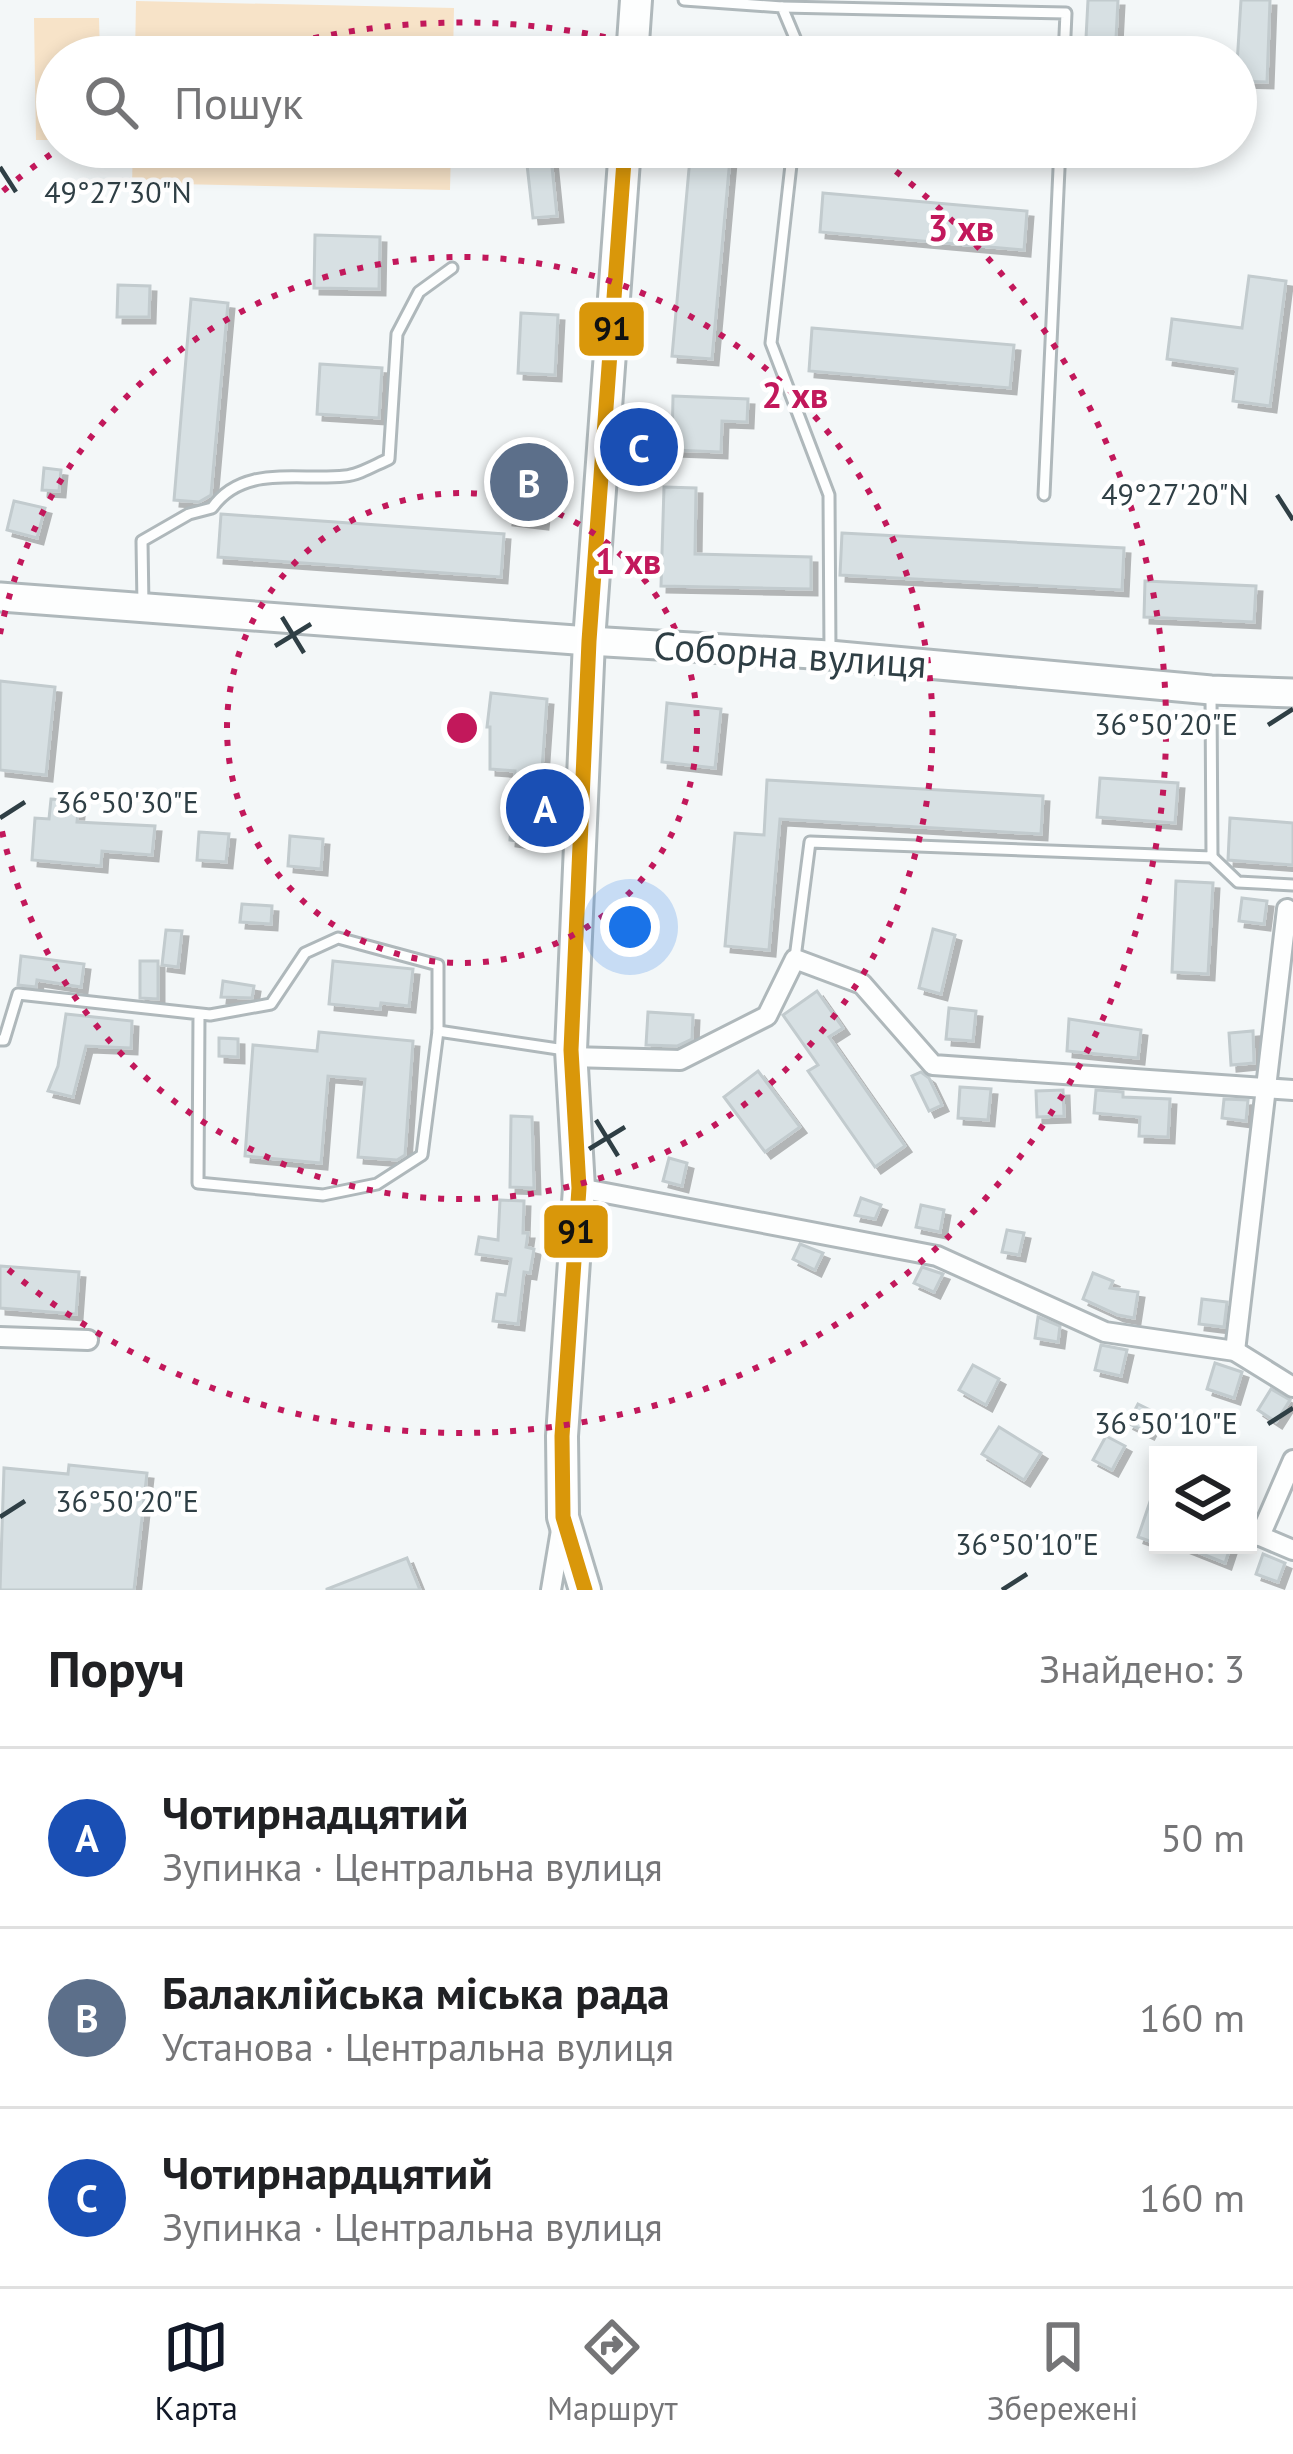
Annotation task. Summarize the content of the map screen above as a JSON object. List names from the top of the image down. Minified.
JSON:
{"streets":{"street":["Соборна вулиця"]},"lines":["transit line 91"],"page":{"search":"Пошук","pins":["C","B","A"],"heading":["Поруч","Знайдено: 3"],"list":[{"mark":"A","name":"Чотирнадцятий","note":"Зупинка · Центральна вулиця","value":"50 m"},{"mark":"B","name":"Балаклійська міська рада","note":"Установа · Центральна вулиця","value":"160 m"},{"mark":"C","name":"Чотирнардцятий","note":"Зупинка · Центральна вулиця","value":"160 m"}],"nav":["Карта","Маршрут","Збережені"]},"coordinates":["49°27'30\"N","49°27'20\"N","36°50'20\"E","36°50'30\"E","36°50'10\"E"],"rings":["3 хв","2 хв","1 хв"]}
